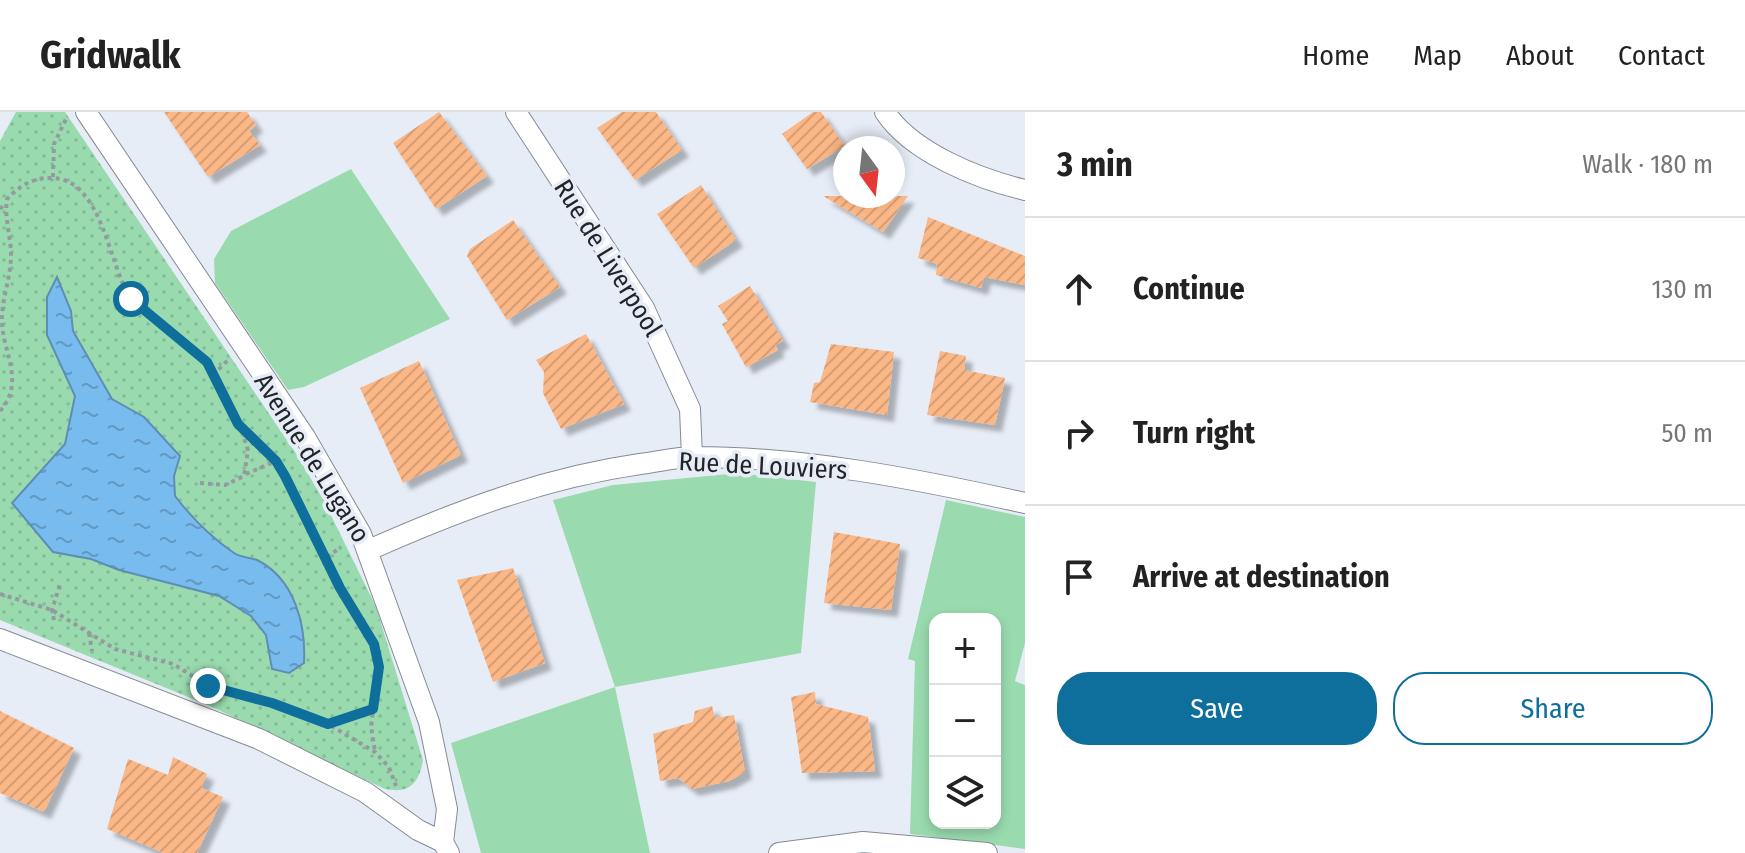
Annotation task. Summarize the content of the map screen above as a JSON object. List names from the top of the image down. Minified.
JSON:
{"streets":{"street":["Rue de Liverpool","Avenue de Lugano","Rue de Louviers"]},"crossings":[["Rue de Liverpool","Rue de Louviers"],["Avenue de Lugano","Rue de Louviers"]],"north":"bottom","page":{"header":"Gridwalk","nav":["Home","Map","About","Contact"],"heading":["3 min","Walk · 180 m"],"list":[["Continue","130 m"],["Turn right","50 m"],"Arrive at destination"],"map_buttons":["+","−"],"buttons":["Save","Share"]}}
